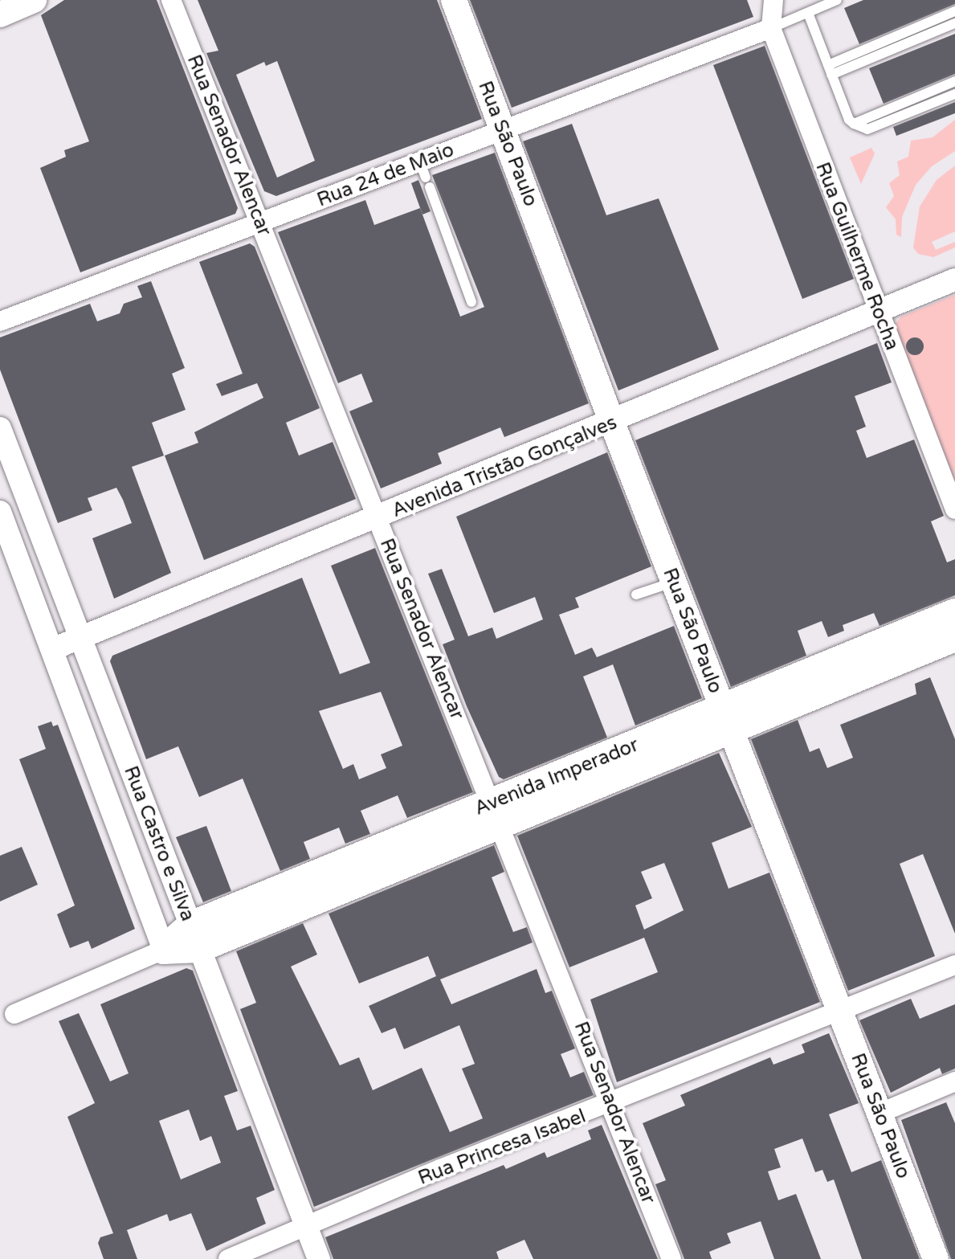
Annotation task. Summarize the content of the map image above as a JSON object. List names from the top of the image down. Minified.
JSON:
{"streets":{"main road":["Rua São Paulo","Avenida Imperador"],"street":["Rua Senador Alencar","Rua 24 de Maio","Rua Guilherme Rocha","Avenida Tristão Gonçalves","Rua Castro e Silva","Rua Princesa Isabel"]},"crossings":[["Rua São Paulo","Rua 24 de Maio"],["Rua São Paulo","Avenida Tristão Gonçalves"],["Rua São Paulo","Avenida Imperador"],["Rua São Paulo","Rua Princesa Isabel"],["Rua Senador Alencar","Rua 24 de Maio"],["Rua Senador Alencar","Avenida Tristão Gonçalves"],["Rua Senador Alencar","Avenida Imperador"],["Rua Senador Alencar","Rua Princesa Isabel"],["Rua 24 de Maio","Rua Guilherme Rocha"],["Rua Guilherme Rocha","Avenida Tristão Gonçalves"],["Avenida Tristão Gonçalves","Rua Castro e Silva"],["Avenida Imperador","Rua Castro e Silva"],["Rua Castro e Silva","Rua Princesa Isabel"]]}
